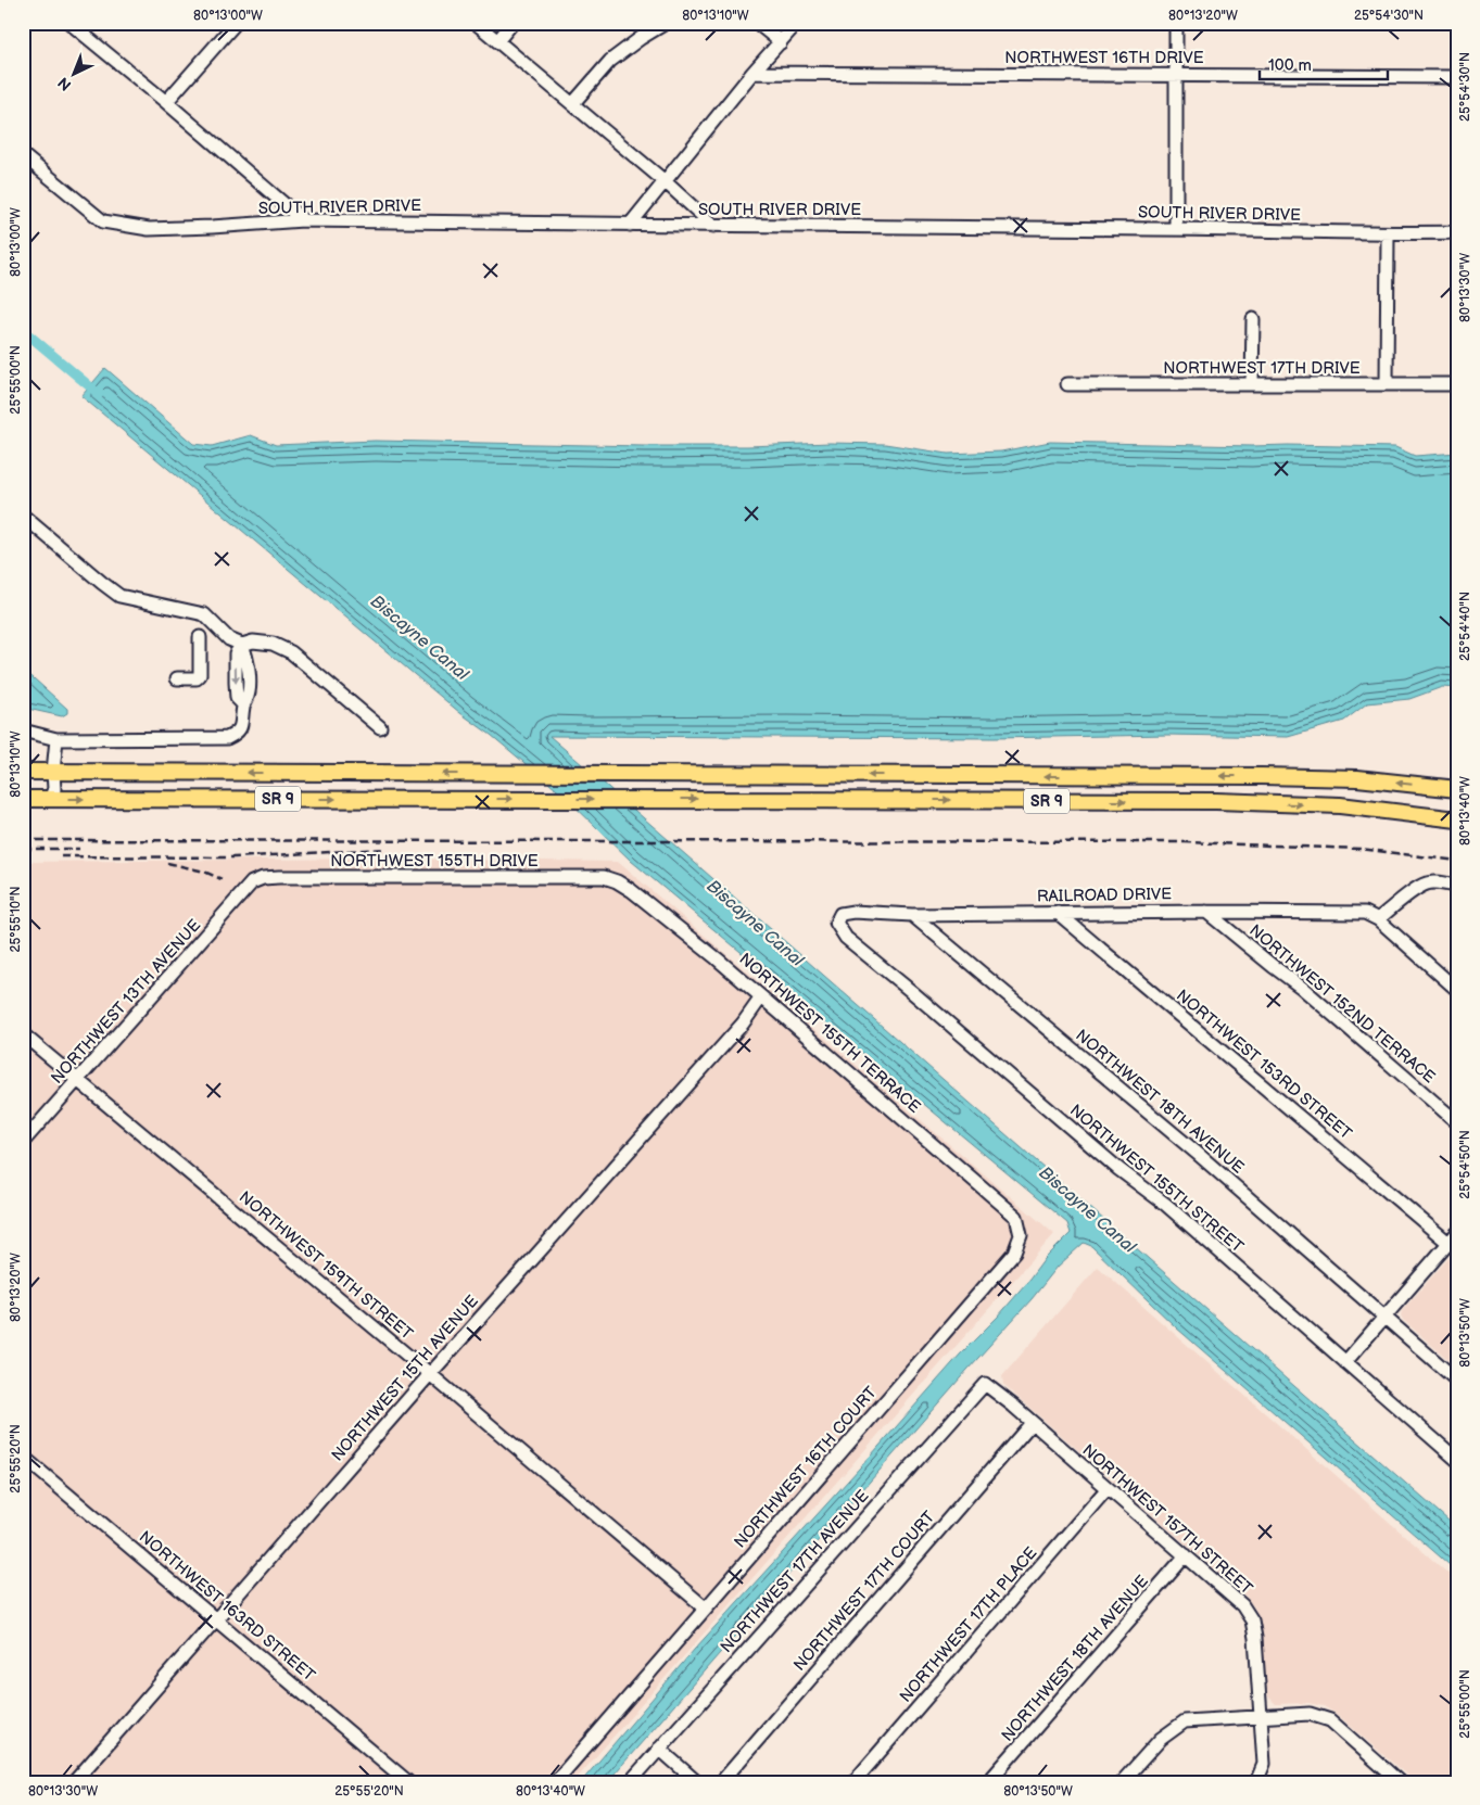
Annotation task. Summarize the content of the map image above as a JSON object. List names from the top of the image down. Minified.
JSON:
{"streets":{"main road":["SR 9"],"street":["NORTHWEST 16TH DRIVE","SOUTH RIVER DRIVE","NORTHWEST 17TH DRIVE","NORTHWEST 155TH DRIVE","RAILROAD DRIVE","NORTHWEST 13TH AVENUE","NORTHWEST 152ND TERRACE","NORTHWEST 155TH TERRACE","NORTHWEST 153RD STREET","NORTHWEST 18TH AVENUE","NORTHWEST 155TH STREET","NORTHWEST 159TH STREET","NORTHWEST 15TH AVENUE","NORTHWEST 16TH COURT","NORTHWEST 157TH STREET","NORTHWEST 17TH AVENUE","NORTHWEST 17TH COURT","NORTHWEST 163RD STREET","NORTHWEST 17TH PLACE"]},"crossings":[["NORTHWEST 155TH DRIVE","NORTHWEST 13TH AVENUE"],["NORTHWEST 155TH DRIVE","NORTHWEST 155TH TERRACE"],["RAILROAD DRIVE","NORTHWEST 152ND TERRACE"],["RAILROAD DRIVE","NORTHWEST 153RD STREET"],["RAILROAD DRIVE","NORTHWEST 18TH AVENUE"],["RAILROAD DRIVE","NORTHWEST 155TH STREET"],["NORTHWEST 13TH AVENUE","NORTHWEST 159TH STREET"],["NORTHWEST 155TH TERRACE","NORTHWEST 15TH AVENUE"],["NORTHWEST 155TH TERRACE","NORTHWEST 16TH COURT"],["NORTHWEST 18TH AVENUE","NORTHWEST 157TH STREET"],["NORTHWEST 159TH STREET","NORTHWEST 15TH AVENUE"],["NORTHWEST 159TH STREET","NORTHWEST 16TH COURT"],["NORTHWEST 15TH AVENUE","NORTHWEST 163RD STREET"],["NORTHWEST 157TH STREET","NORTHWEST 17TH AVENUE"],["NORTHWEST 157TH STREET","NORTHWEST 17TH COURT"],["NORTHWEST 157TH STREET","NORTHWEST 17TH PLACE"]],"water":["Biscayne Canal"],"scale_bar":"100 m","north":"bottom left","coordinates":["80°13'00\"W","80°13'10\"W","80°13'20\"W","25°54'30\"N","80°13'30\"W","25°55'00\"N","25°54'40\"N","80°13'40\"W","25°55'10\"N","25°54'50\"N","80°13'50\"W","25°55'20\"N"]}
